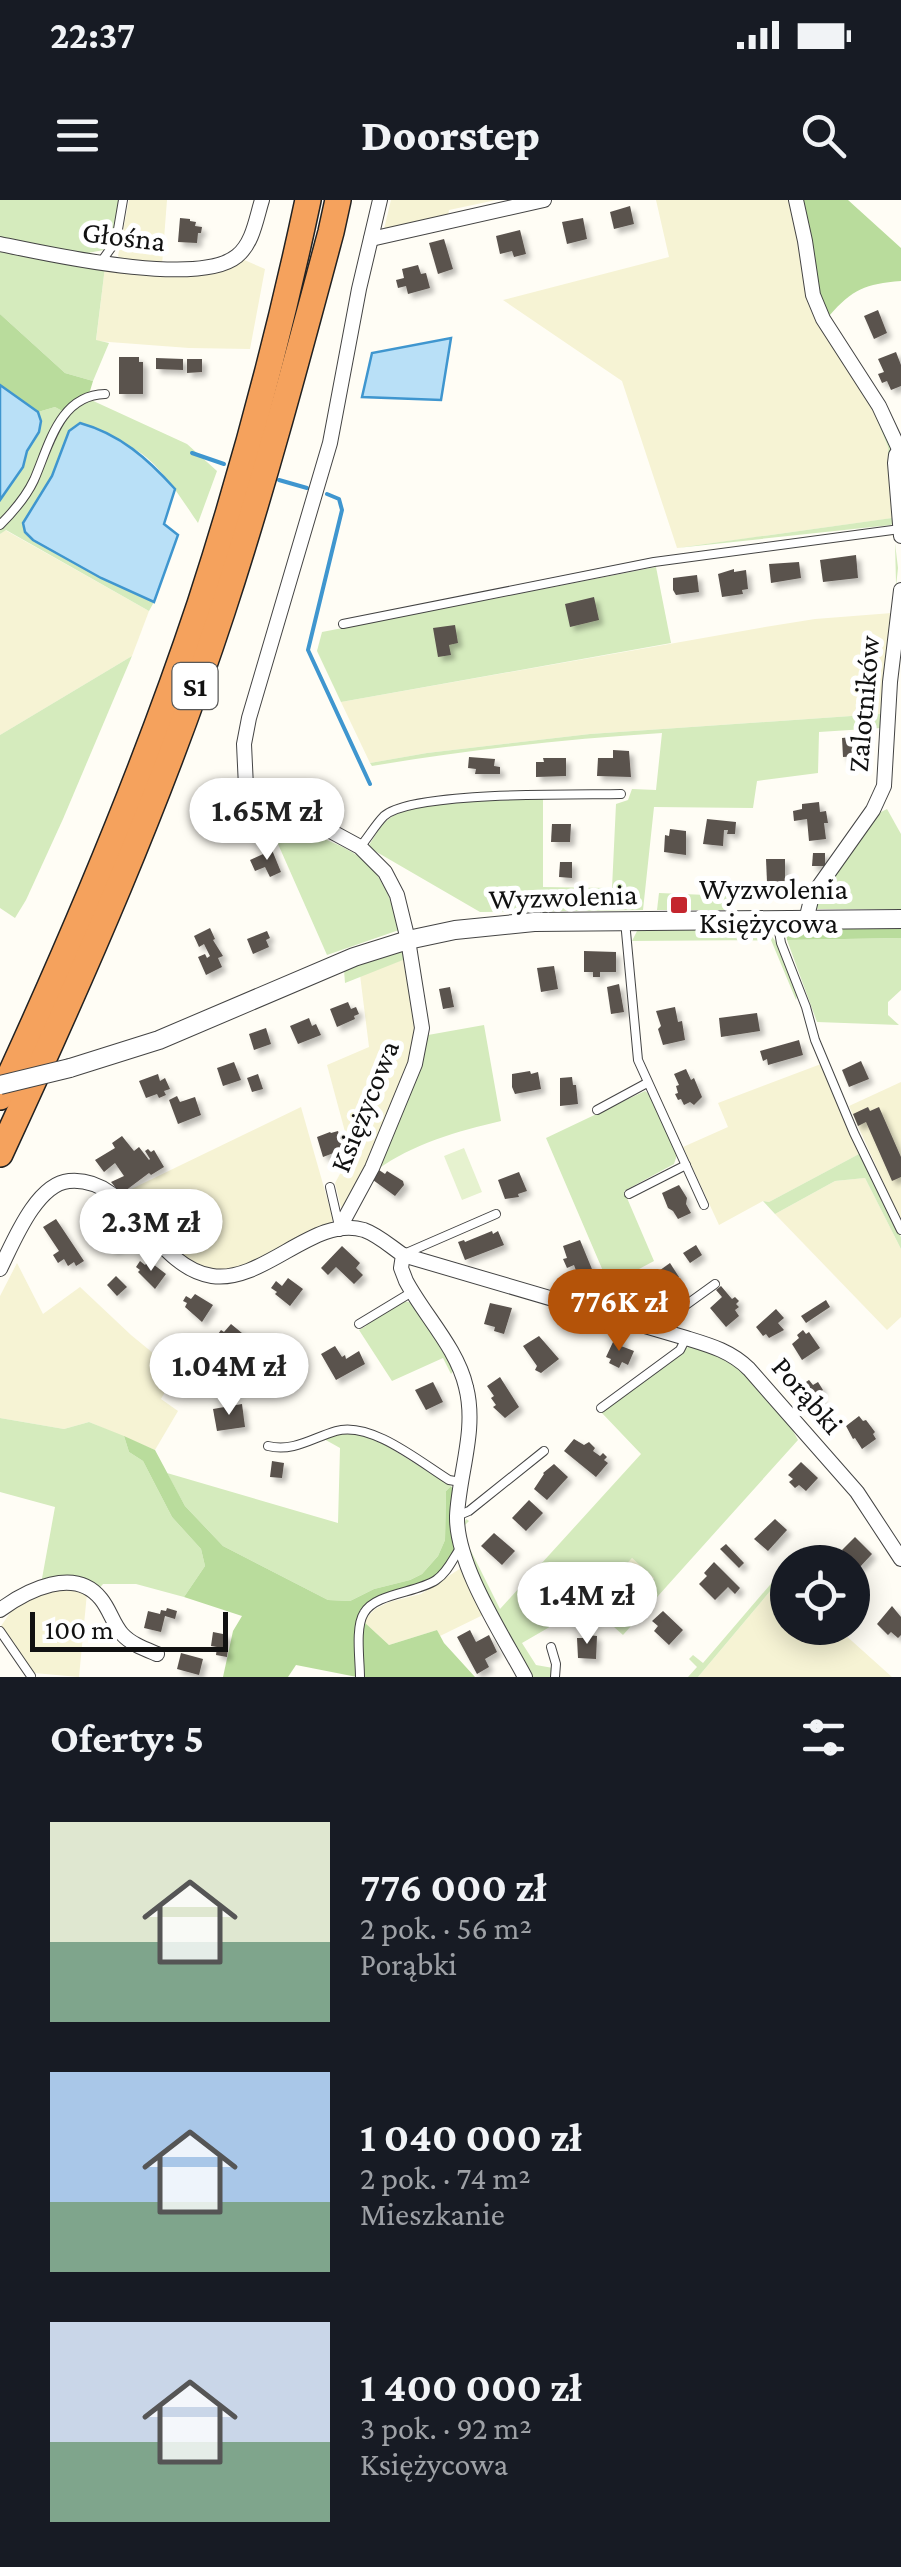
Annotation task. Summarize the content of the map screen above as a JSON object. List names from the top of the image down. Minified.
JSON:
{"streets":{"highway":["S1"],"street":["Głośna","Zalotników","Wyzwolenia","Księżycowa","Porąbki"]},"crossings":[["Zalotników","Wyzwolenia"],["Wyzwolenia","Księżycowa"]],"places":{"transit":["Wyzwolenia Księżycowa"]},"scale_bar":"100 m","page":{"status":"22:37","header":"Doorstep","price":["1.65M zł","2.3M zł","776K zł","1.04M zł","1.4M zł"],"scale":"100 m","heading":"Oferty: 5","list":[{"name":"776 000 zł","note":"2 pok. · 56 m² · Porąbki"},{"name":"1 040 000 zł","note":"2 pok. · 74 m² · Mieszkanie"},{"name":"1 400 000 zł","note":"3 pok. · 92 m² · Księżycowa"}]}}
